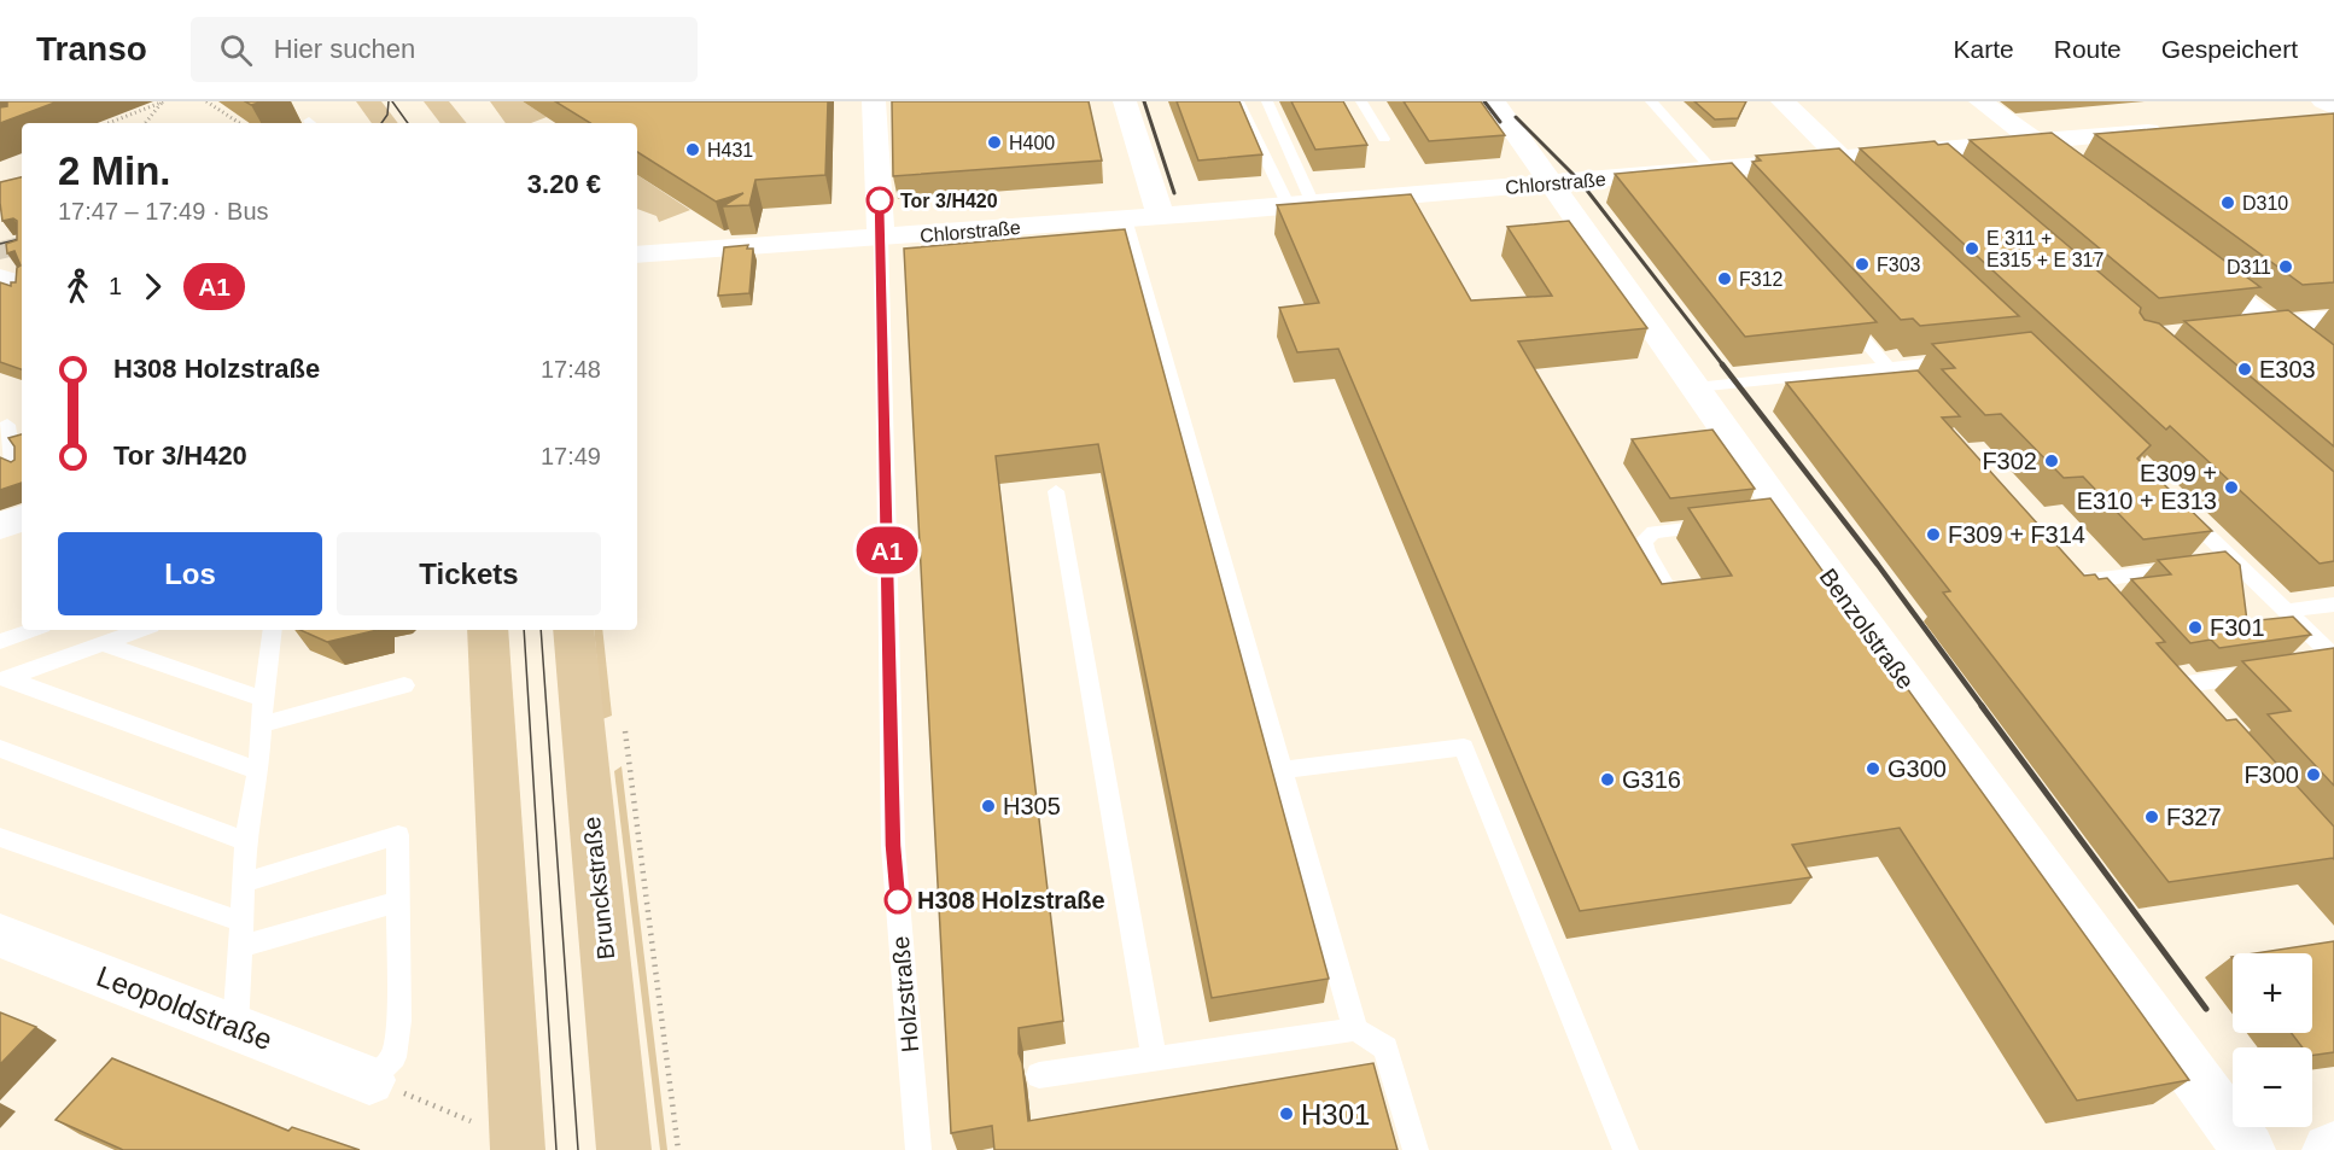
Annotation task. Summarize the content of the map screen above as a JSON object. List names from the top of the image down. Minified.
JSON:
{"streets":{"main road":["Brunckstraße"],"street":["Chlorstraße","Benzolstraße","Holzstraße","Leopoldstraße"]},"crossings":[["Chlorstraße","Benzolstraße"],["Chlorstraße","Holzstraße"]],"places":["H400","H431","Tor 3/H420","D310","E 311 + E315 + E 317","F303","D311","F312","E303","F302","E309 + E310 + E313","F309 + F314","F301","G300","F300","G316","H305","F327","H308 Holzstraße","H301"],"lines":["bus line A1"],"page":{"header":"Transo","search":"Hier suchen","nav":["Karte","Route","Gespeichert"],"on_map":"A1","heading":["2 Min.","17:47 – 17:49 · Bus","3.20 €"],"legs":["1","A1"],"list":[{"name":"H308 Holzstraße","value":"17:48"},{"name":"Tor 3/H420","value":"17:49"}],"buttons":["Los","Tickets"],"map_buttons":["+","−"]}}
